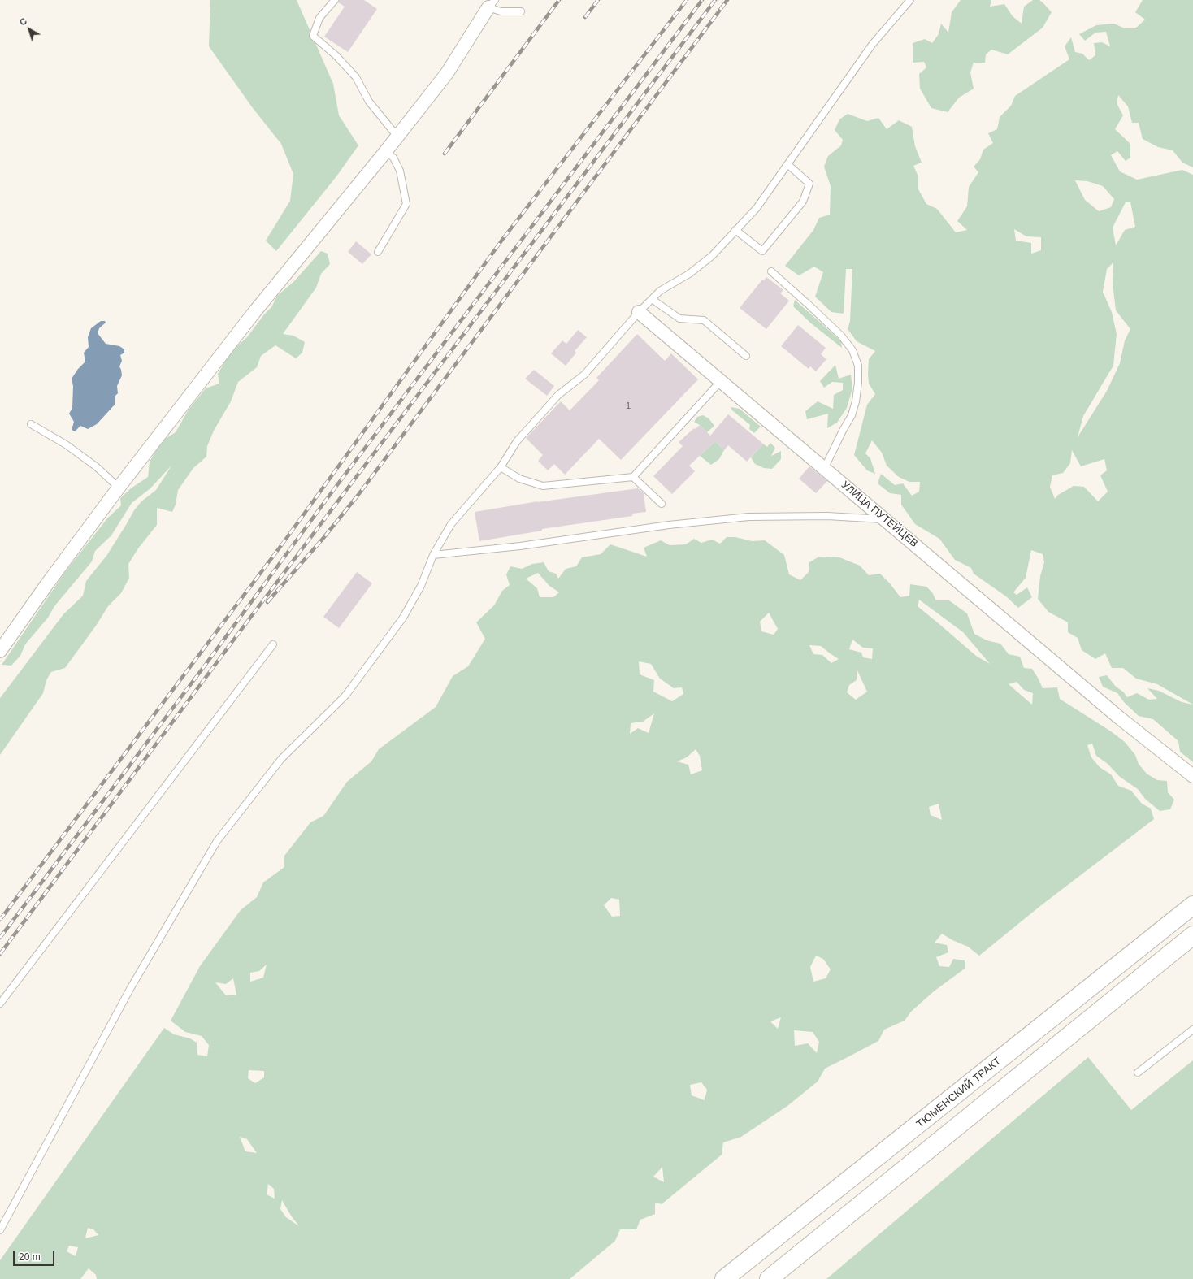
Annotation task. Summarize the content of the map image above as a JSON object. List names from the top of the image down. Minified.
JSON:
{"streets":{"main road":["ТЮМЕНСКИЙ ТРАКТ"],"street":["УЛИЦА ПУТЕЙЦЕВ"]},"house_numbers":["1"],"scale_bar":"20 m","north":"top left"}
